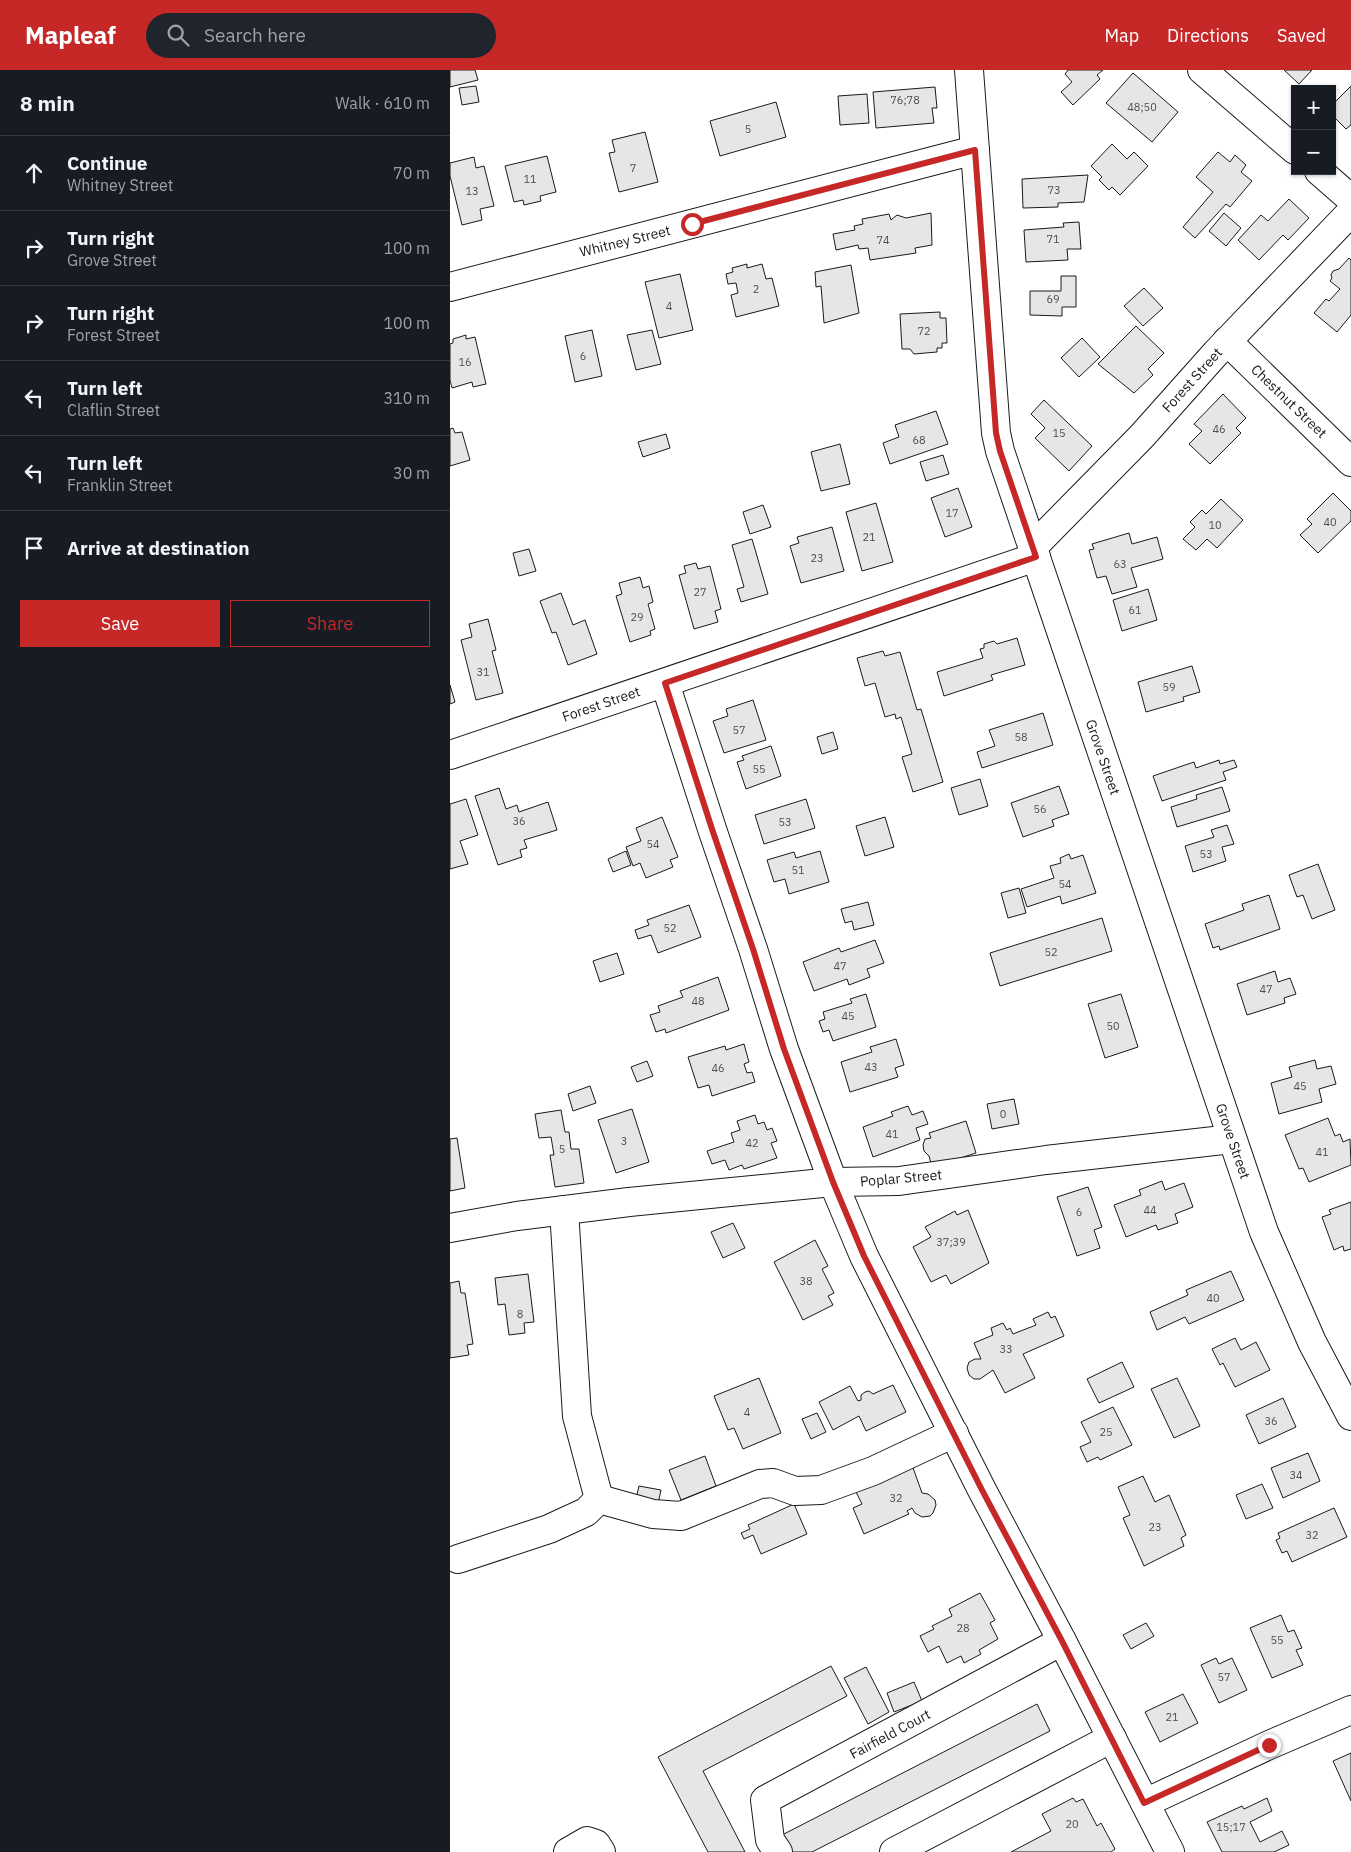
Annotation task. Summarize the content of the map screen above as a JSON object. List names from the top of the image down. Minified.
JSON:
{"streets":{"street":["Whitney Street","Forest Street","Chestnut Street","Grove Street","Poplar Street","Fairfield Court"]},"crossings":[["Whitney Street","Grove Street"],["Forest Street","Chestnut Street"],["Forest Street","Grove Street"],["Grove Street","Poplar Street"]],"house_numbers":["76;78","48;50","5","7","11","73","13","71","74","2","69","4","72","6","16","46","15","68","17","40","10","21","23","63","27","61","29","31","59","57","58","55","56","36","53","54","53","51","54","52","52","47","47","48","45","50","43","46","45","0","41","3","42","5","41","44","6","37;39","38","40","8","33","4","36","25","34","32","23","32","28","55","57","21","20","15;17"],"page":{"header":"Mapleaf","search":"Search here","nav":["Map","Directions","Saved"],"heading":["8 min","Walk · 610 m"],"map_buttons":["+","−"],"list":[["Continue","Whitney Street","70 m"],["Turn right","Grove Street","100 m"],["Turn right","Forest Street","100 m"],["Turn left","Claflin Street","310 m"],["Turn left","Franklin Street","30 m"],"Arrive at destination"],"buttons":["Save","Share"]}}
